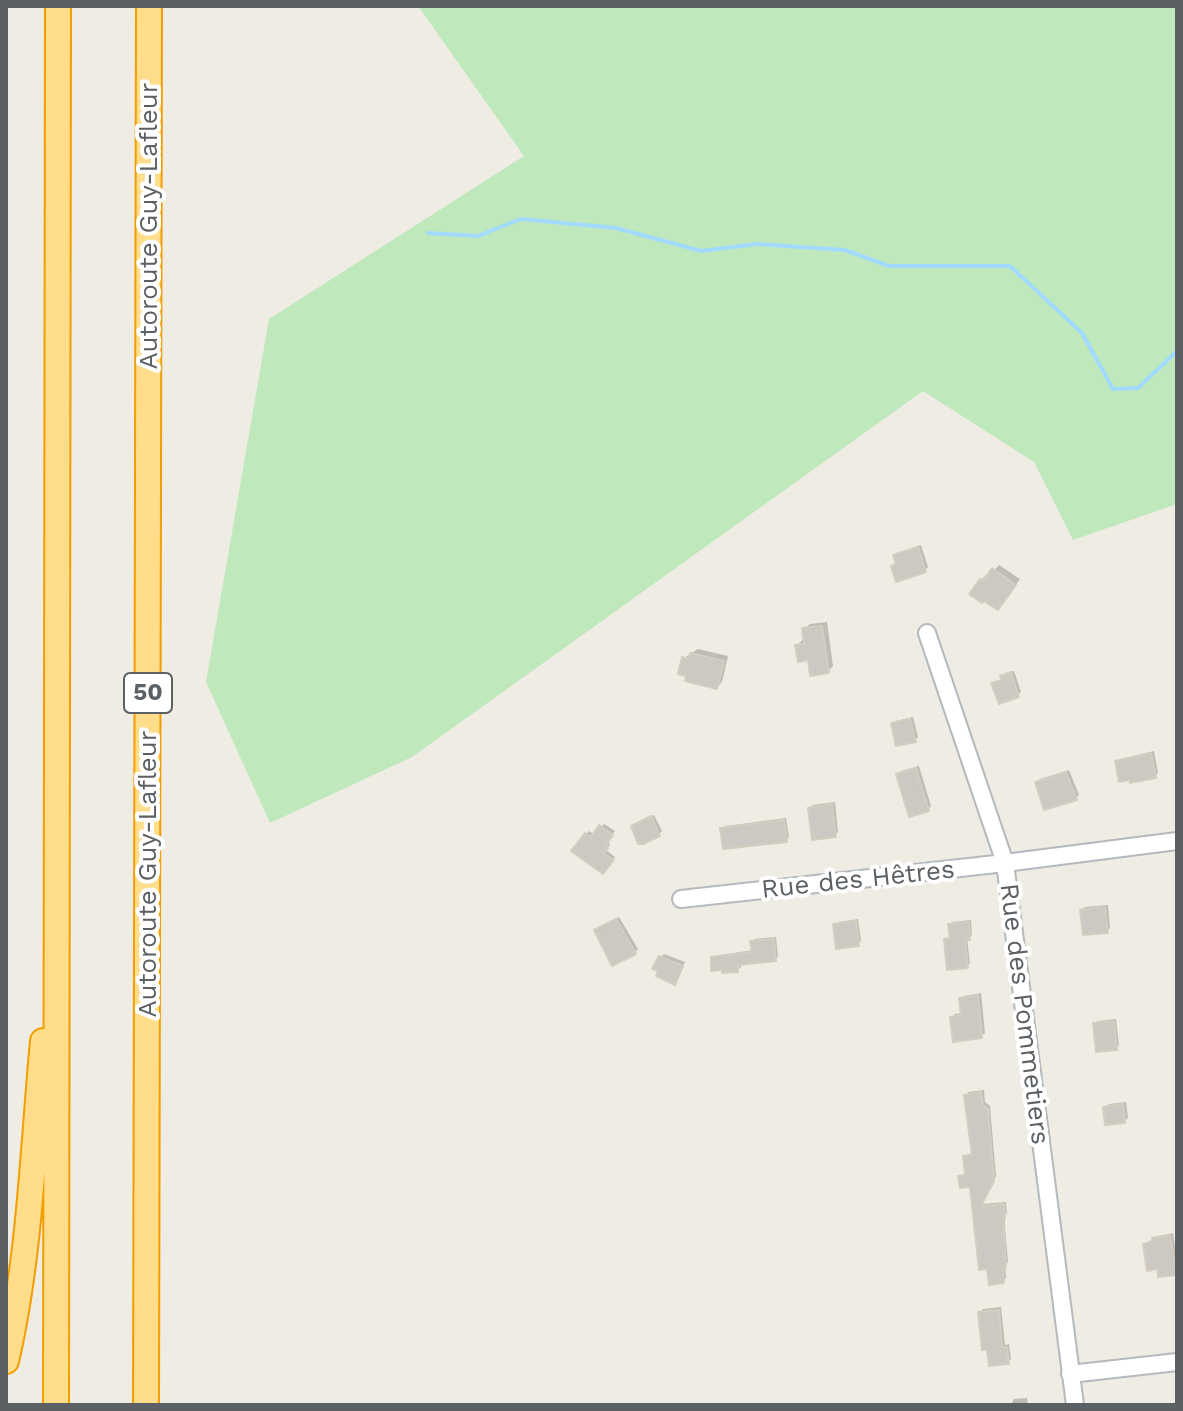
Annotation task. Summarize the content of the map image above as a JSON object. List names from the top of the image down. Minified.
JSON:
{"streets":{"highway":["Autoroute Guy-Lafleur","50"],"street":["Rue des Hêtres","Rue des Pommetiers"]},"crossings":[["Rue des Hêtres","Rue des Pommetiers"]]}
